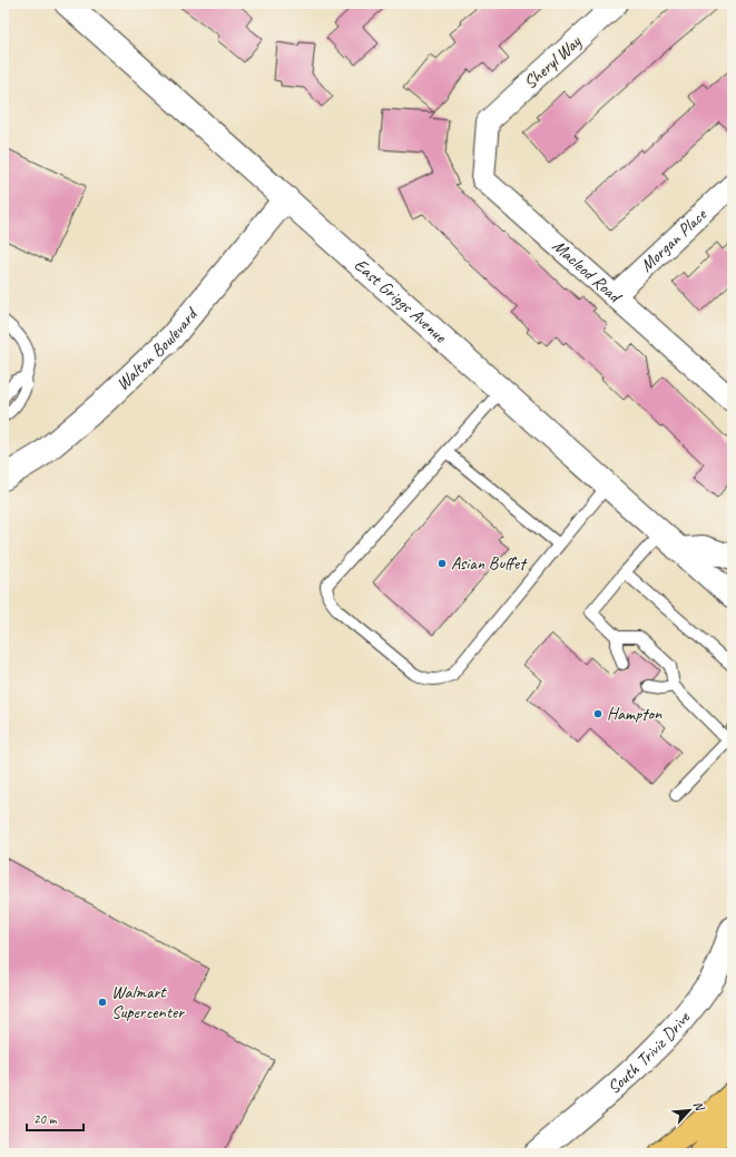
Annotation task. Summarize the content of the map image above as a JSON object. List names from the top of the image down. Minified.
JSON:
{"streets":{"street":["Sheryl Way","Morgan Place","Macleod Road","East Griggs Avenue","Walton Boulevard","South Triviz Drive"]},"crossings":[["Sheryl Way","Macleod Road"],["Morgan Place","Macleod Road"],["East Griggs Avenue","Walton Boulevard"]],"places":["Asian Buffet","Hampton","Walmart Supercenter"],"scale_bar":"20 m","north":"top right"}
